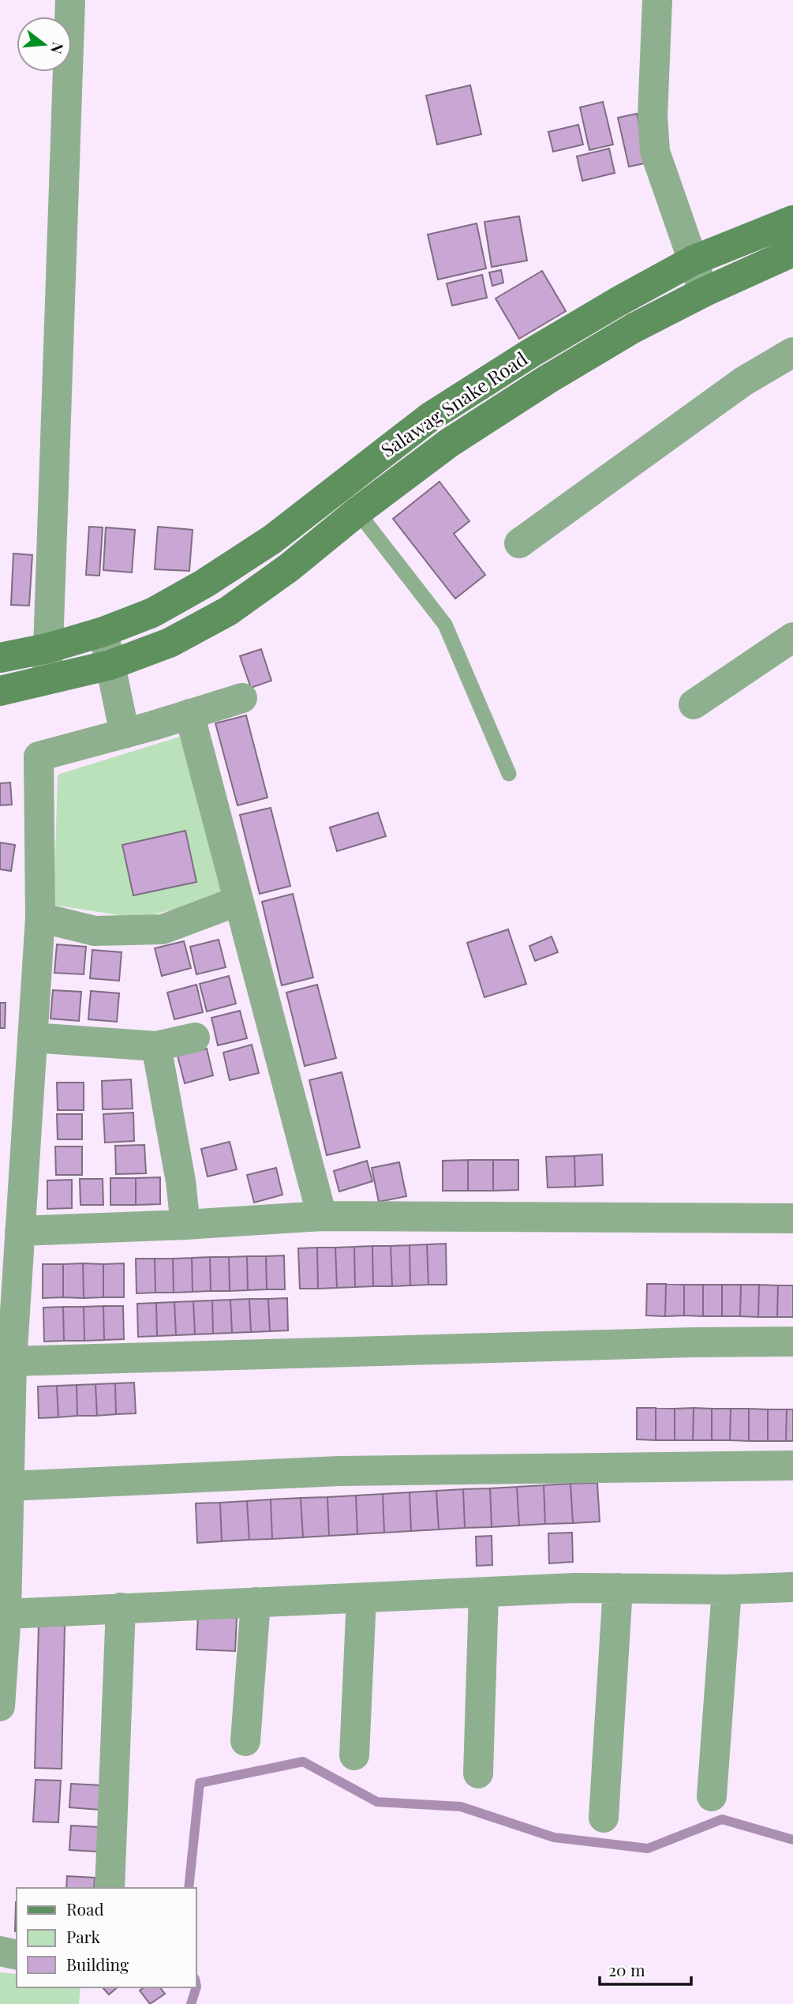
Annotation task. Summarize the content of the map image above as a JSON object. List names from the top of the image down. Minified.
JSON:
{"streets":{"main road":["Salawag Snake Road"]},"legend":["Road","Park","Building"],"scale_bar":"20 m","north":"right"}
